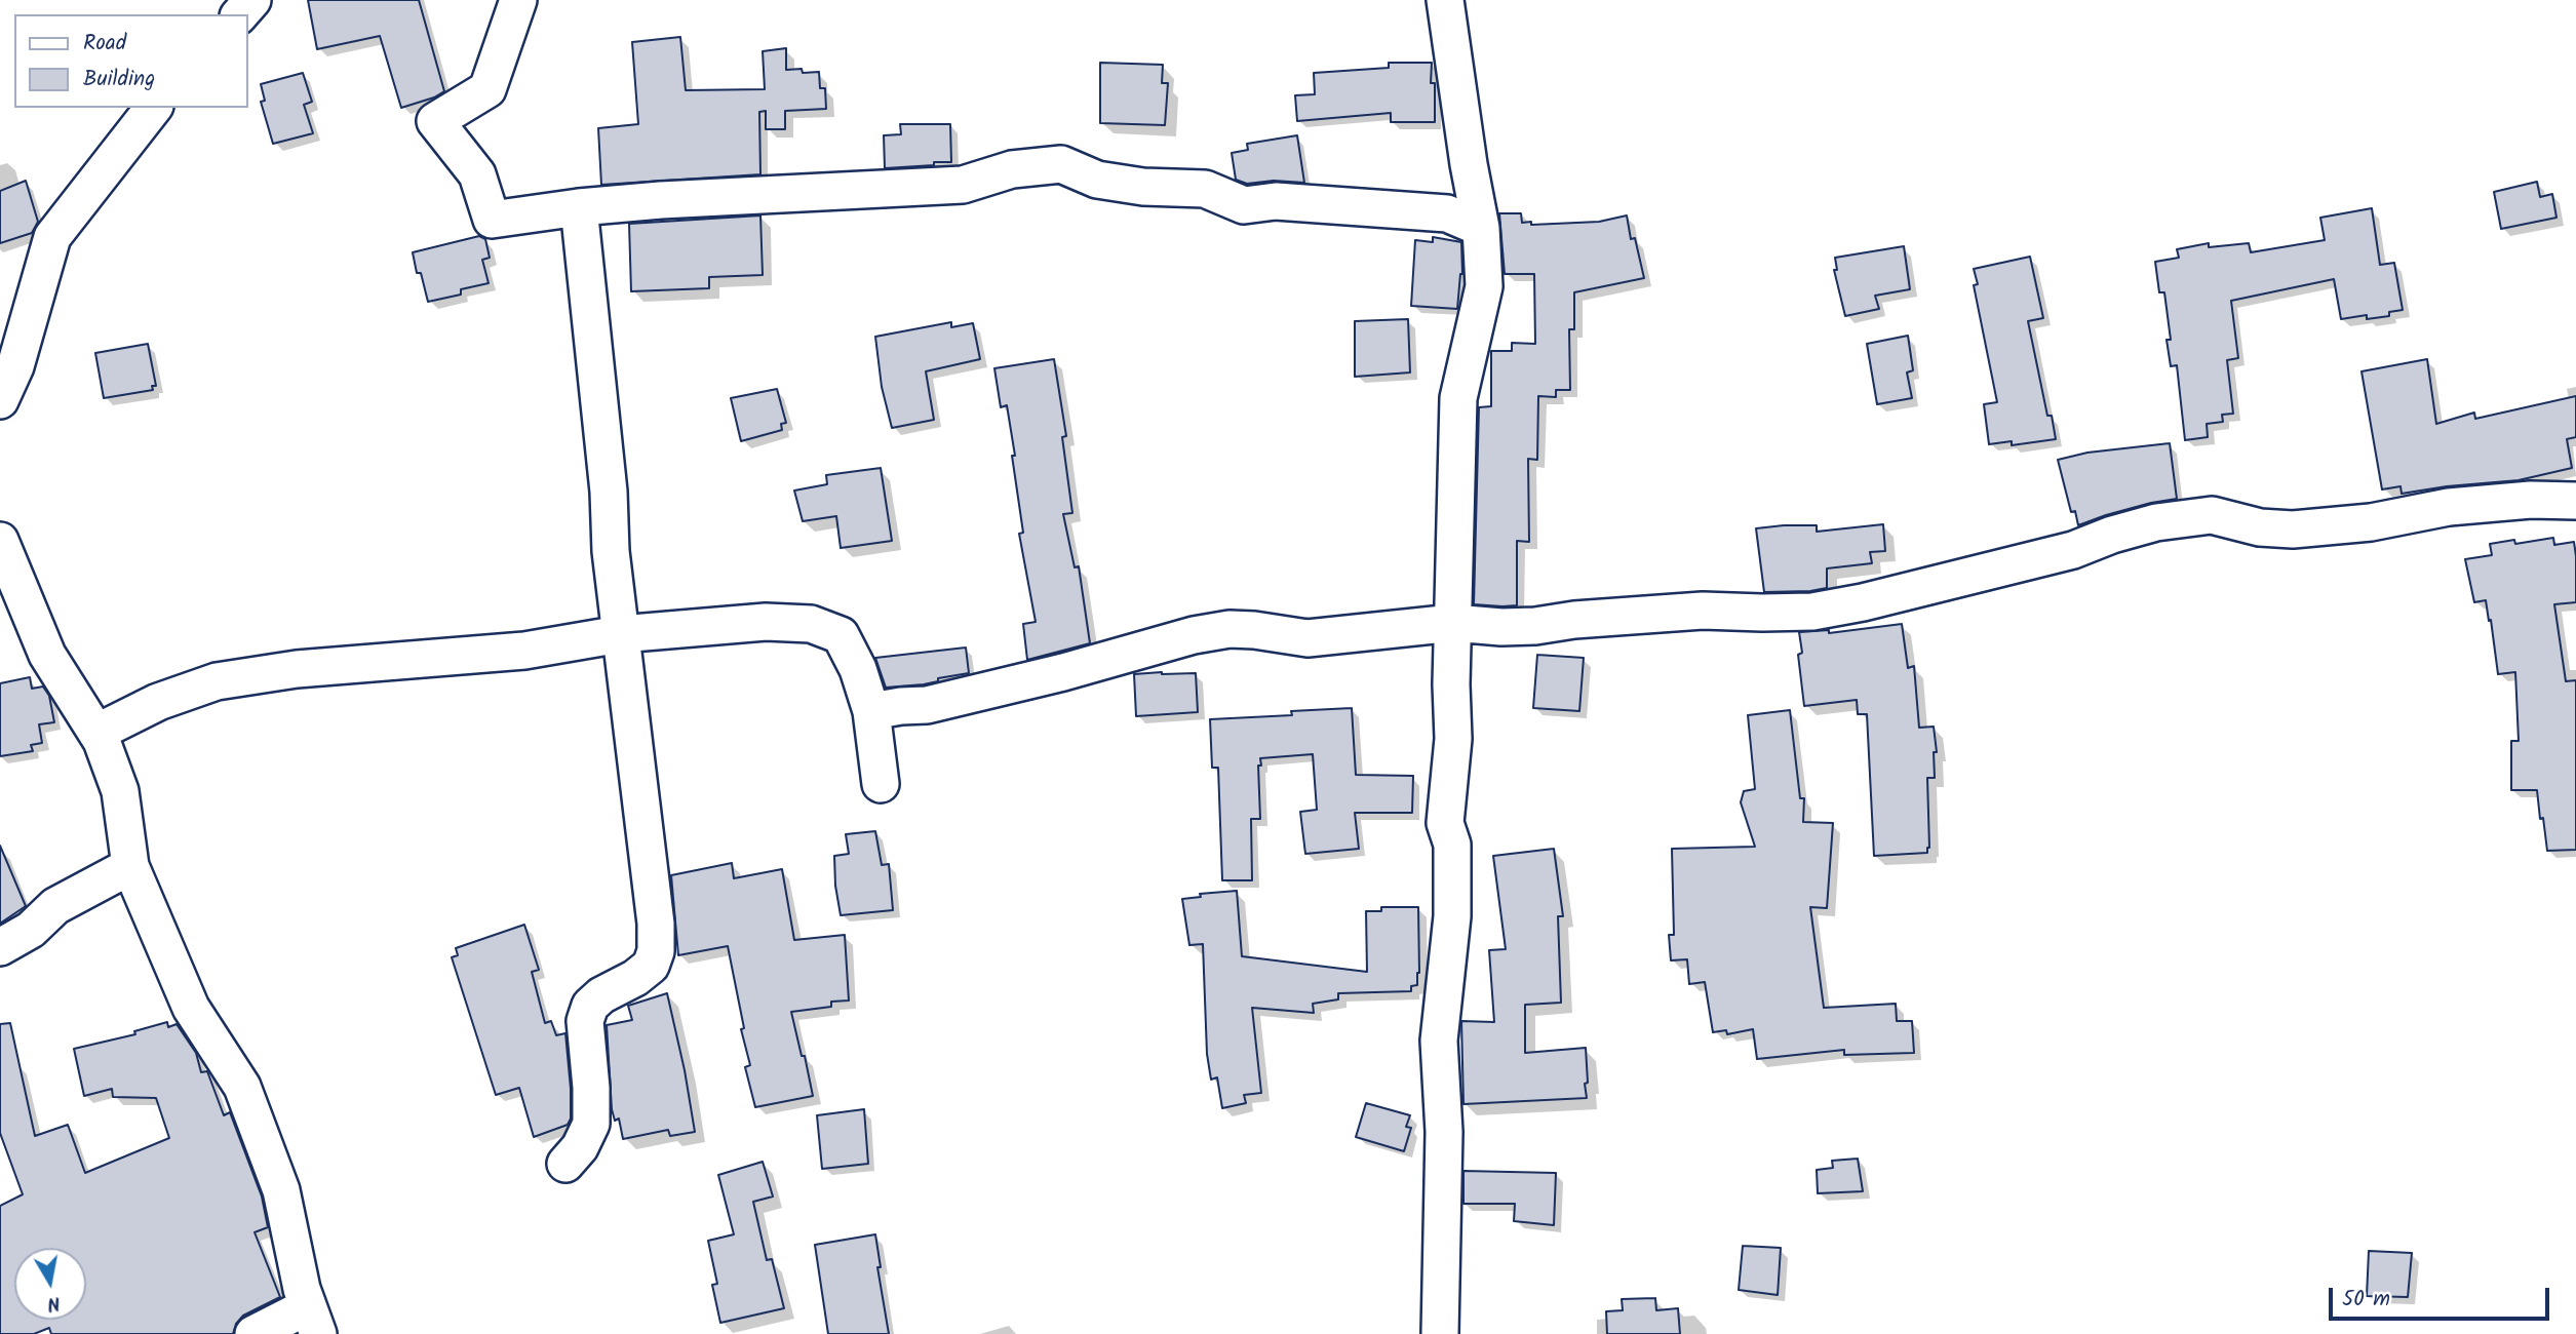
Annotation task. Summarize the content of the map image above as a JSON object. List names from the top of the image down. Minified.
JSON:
{"legend":["Road","Building"],"scale_bar":"50 m","north":"bottom"}
